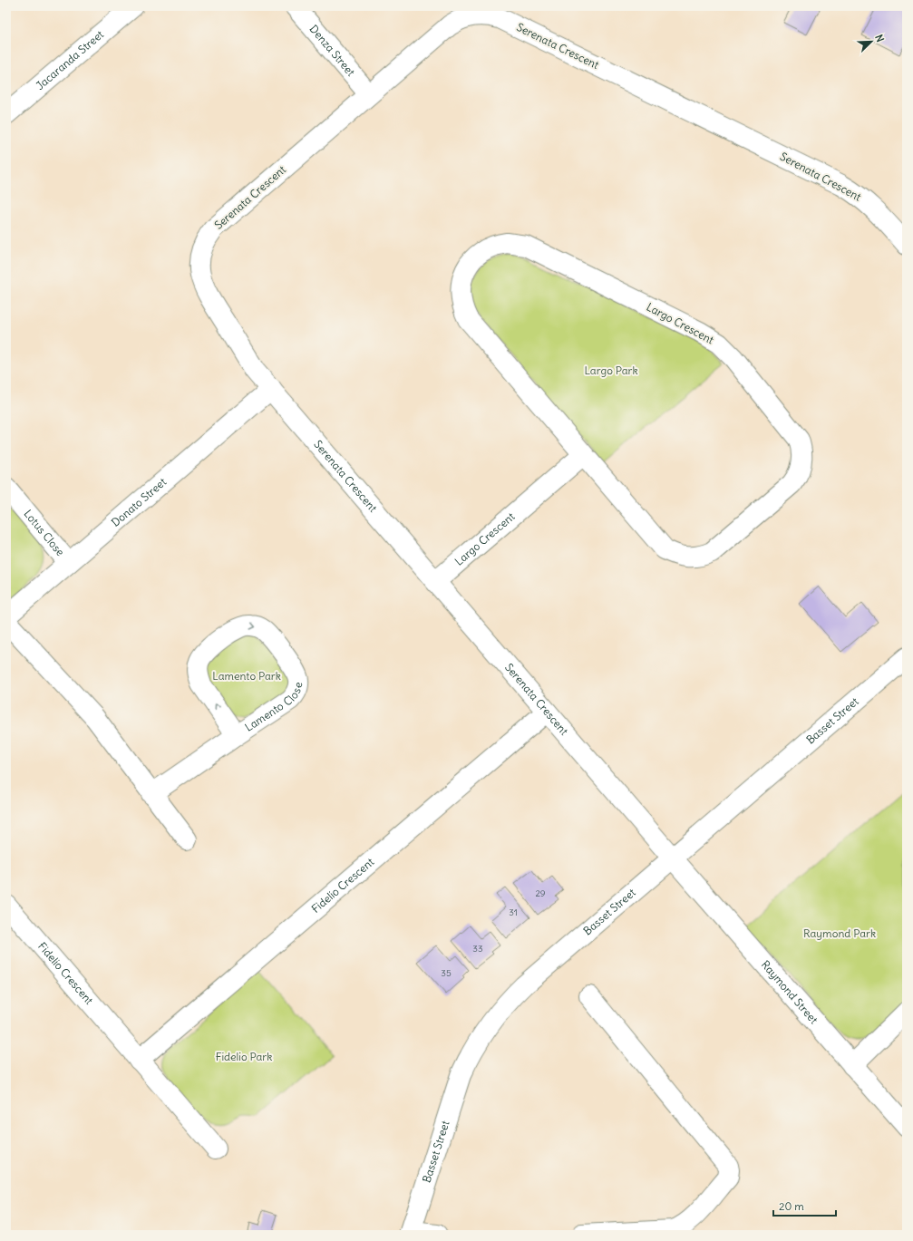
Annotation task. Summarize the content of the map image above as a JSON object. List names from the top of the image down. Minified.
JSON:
{"streets":{"street":["Serenata Crescent","Denza Street","Jacaranda Street","Largo Crescent","Donato Street","Lotus Close","Lamento Close","Basset Street","Fidelio Crescent","Raymond Street"]},"crossings":[["Serenata Crescent","Denza Street"],["Serenata Crescent","Largo Crescent"],["Serenata Crescent","Donato Street"],["Serenata Crescent","Basset Street"],["Serenata Crescent","Fidelio Crescent"],["Serenata Crescent","Raymond Street"],["Donato Street","Lotus Close"],["Basset Street","Raymond Street"]],"parks":["Largo Park","Lamento Park","Raymond Park","Fidelio Park"],"house_numbers":["29","31","33","35"],"scale_bar":"20 m","north":"top right"}
